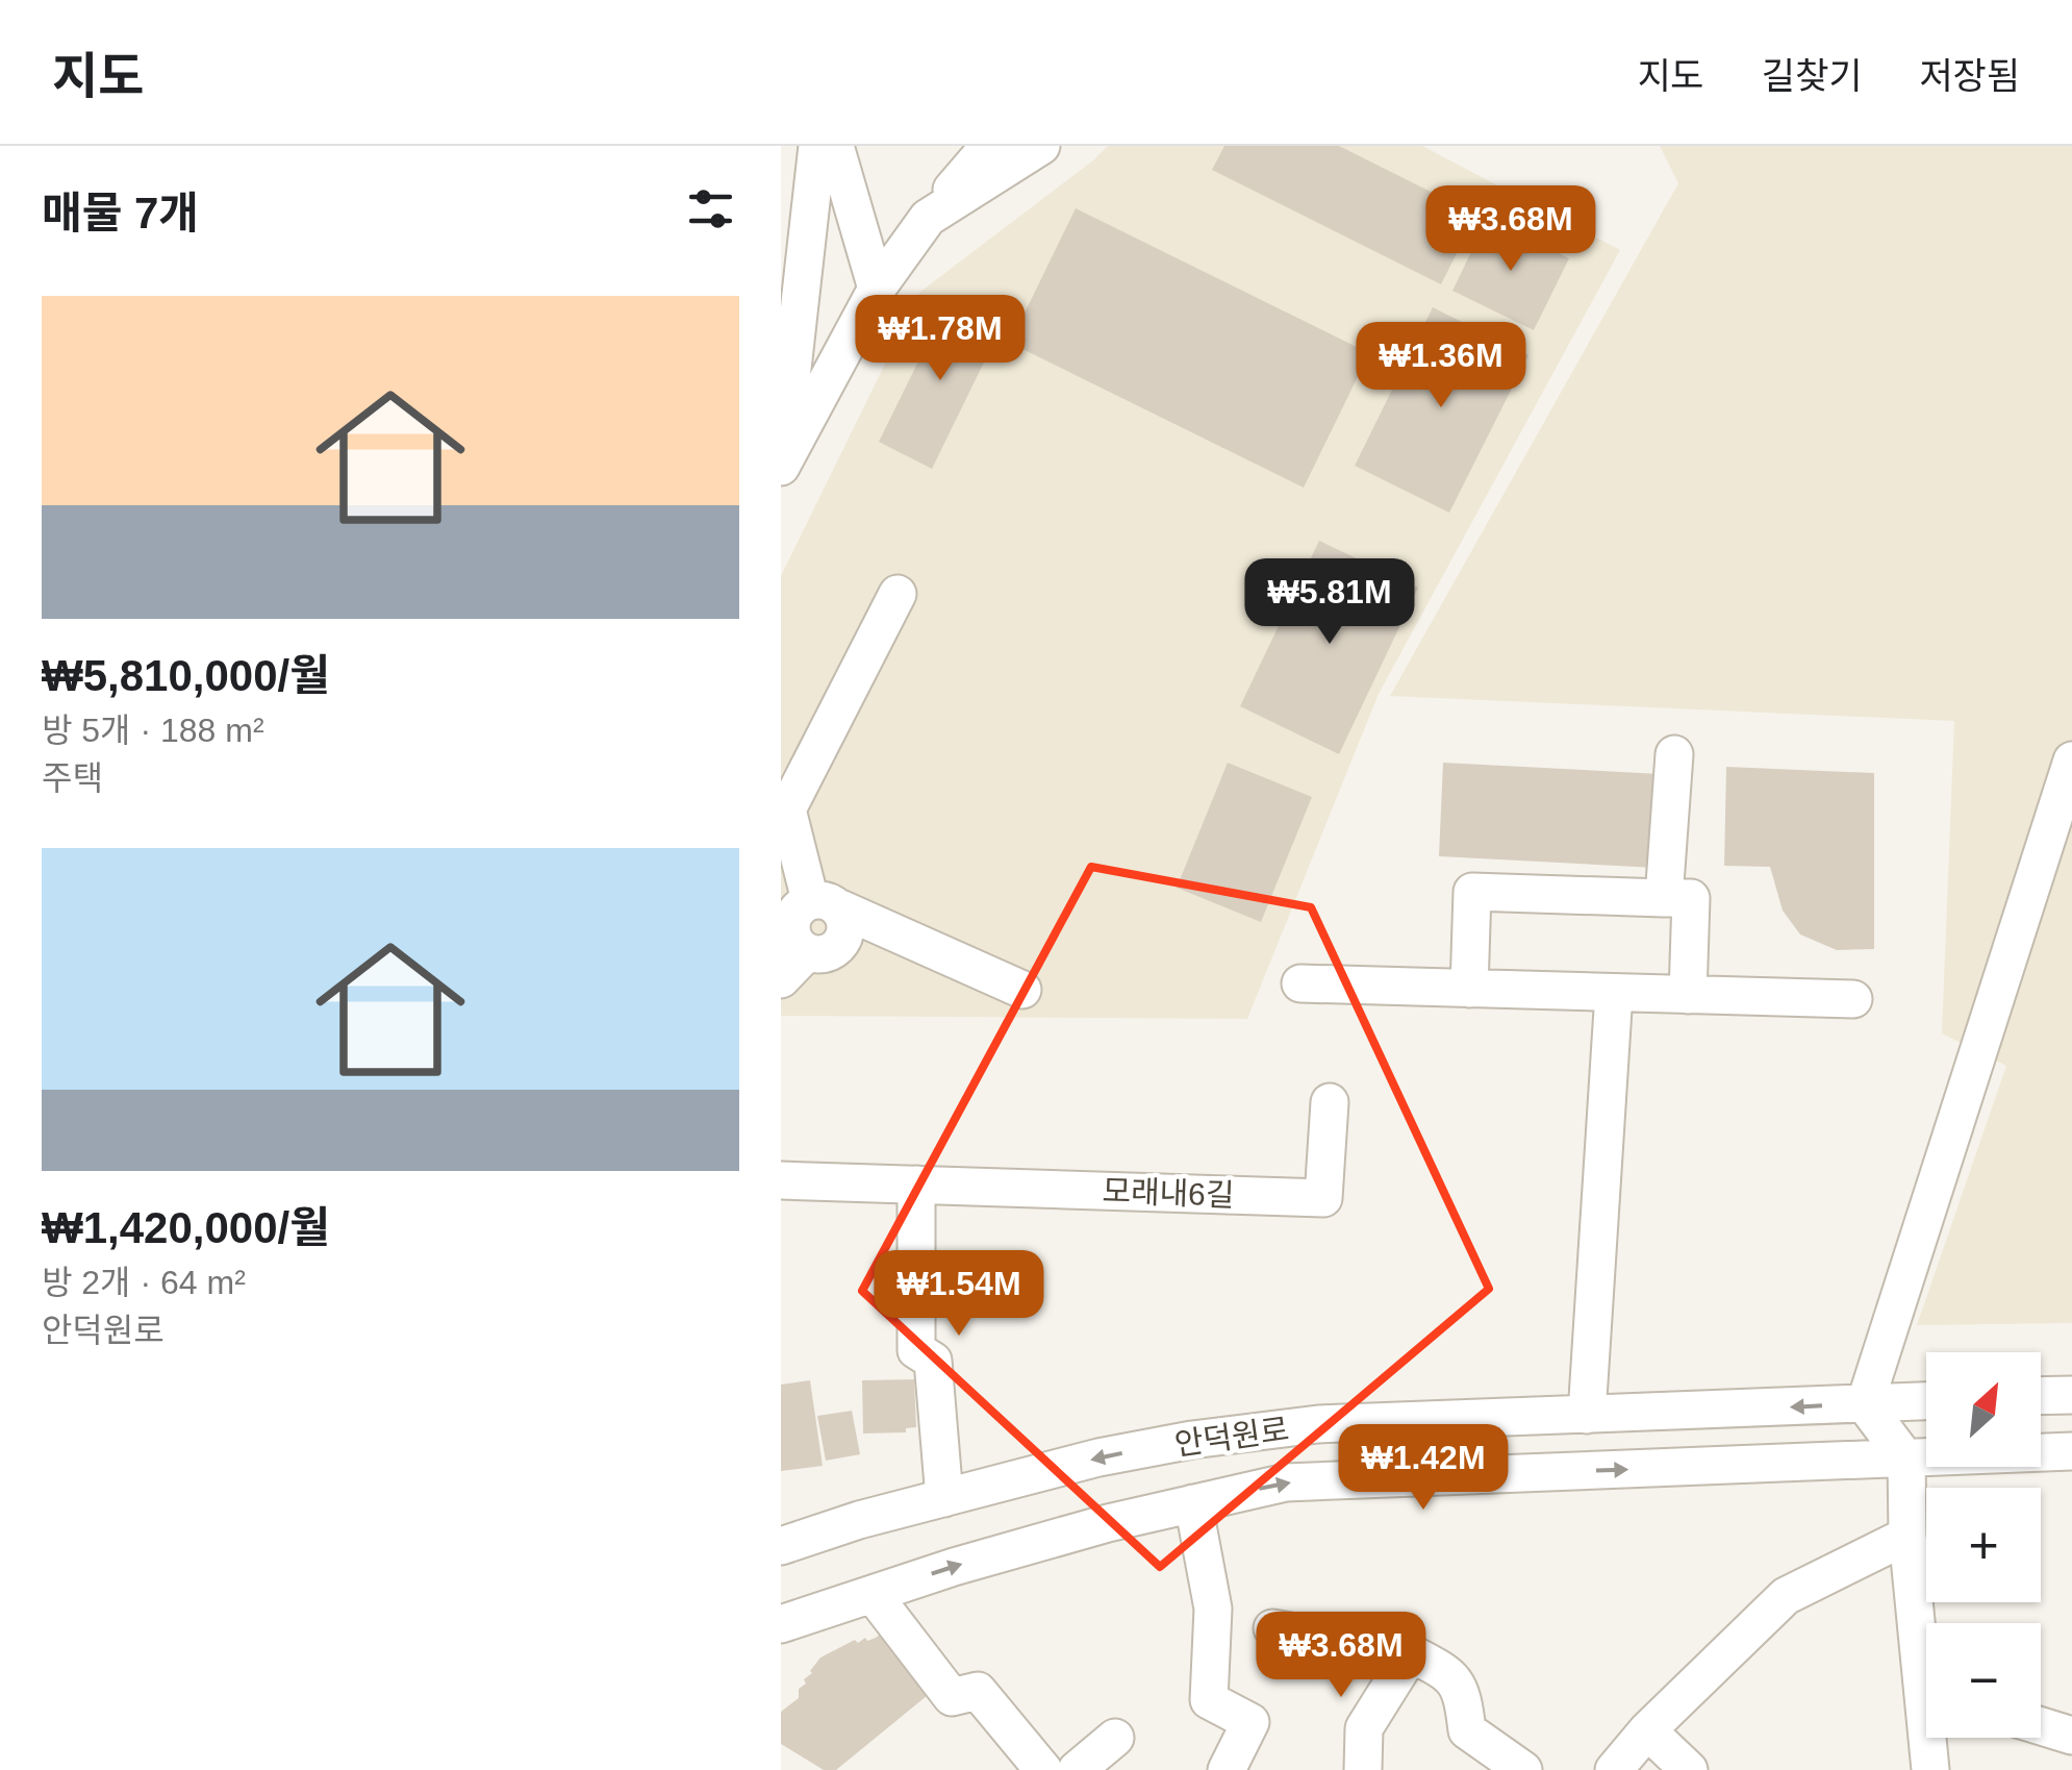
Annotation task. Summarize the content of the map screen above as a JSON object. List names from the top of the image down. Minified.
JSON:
{"streets":{"street":["모래내6길","안덕원로"]},"north":"top right","page":{"header":"지도","nav":["지도","길찾기","저장됨"],"heading":"매물 7개","price":["₩3.68M","₩1.78M","₩1.36M","₩5.81M","₩1.54M","₩1.42M","₩3.68M"],"list":[{"name":"₩5,810,000/월","note":"방 5개 · 188 m² · 주택"},{"name":"₩1,420,000/월","note":"방 2개 · 64 m² · 안덕원로"}],"map_buttons":["+","−"]}}
